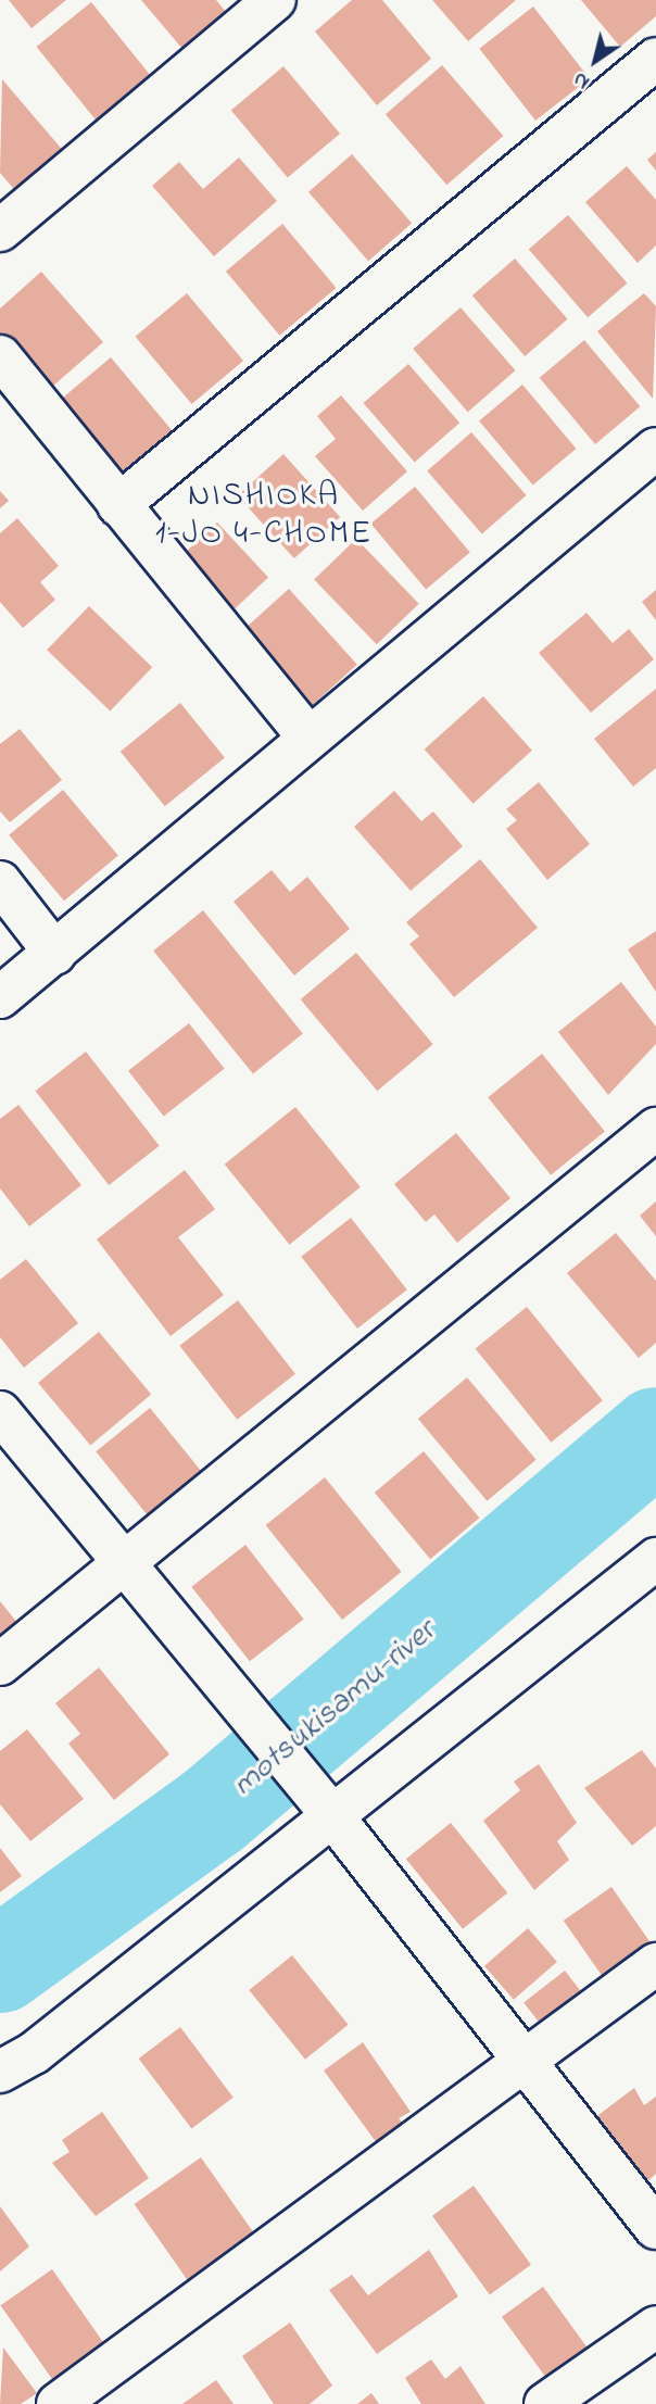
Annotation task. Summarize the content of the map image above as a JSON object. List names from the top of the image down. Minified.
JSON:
{"districts":["NISHIOKA 1-JO 4-CHOME"],"water":["motsukisamu-river"],"north":"bottom left"}
